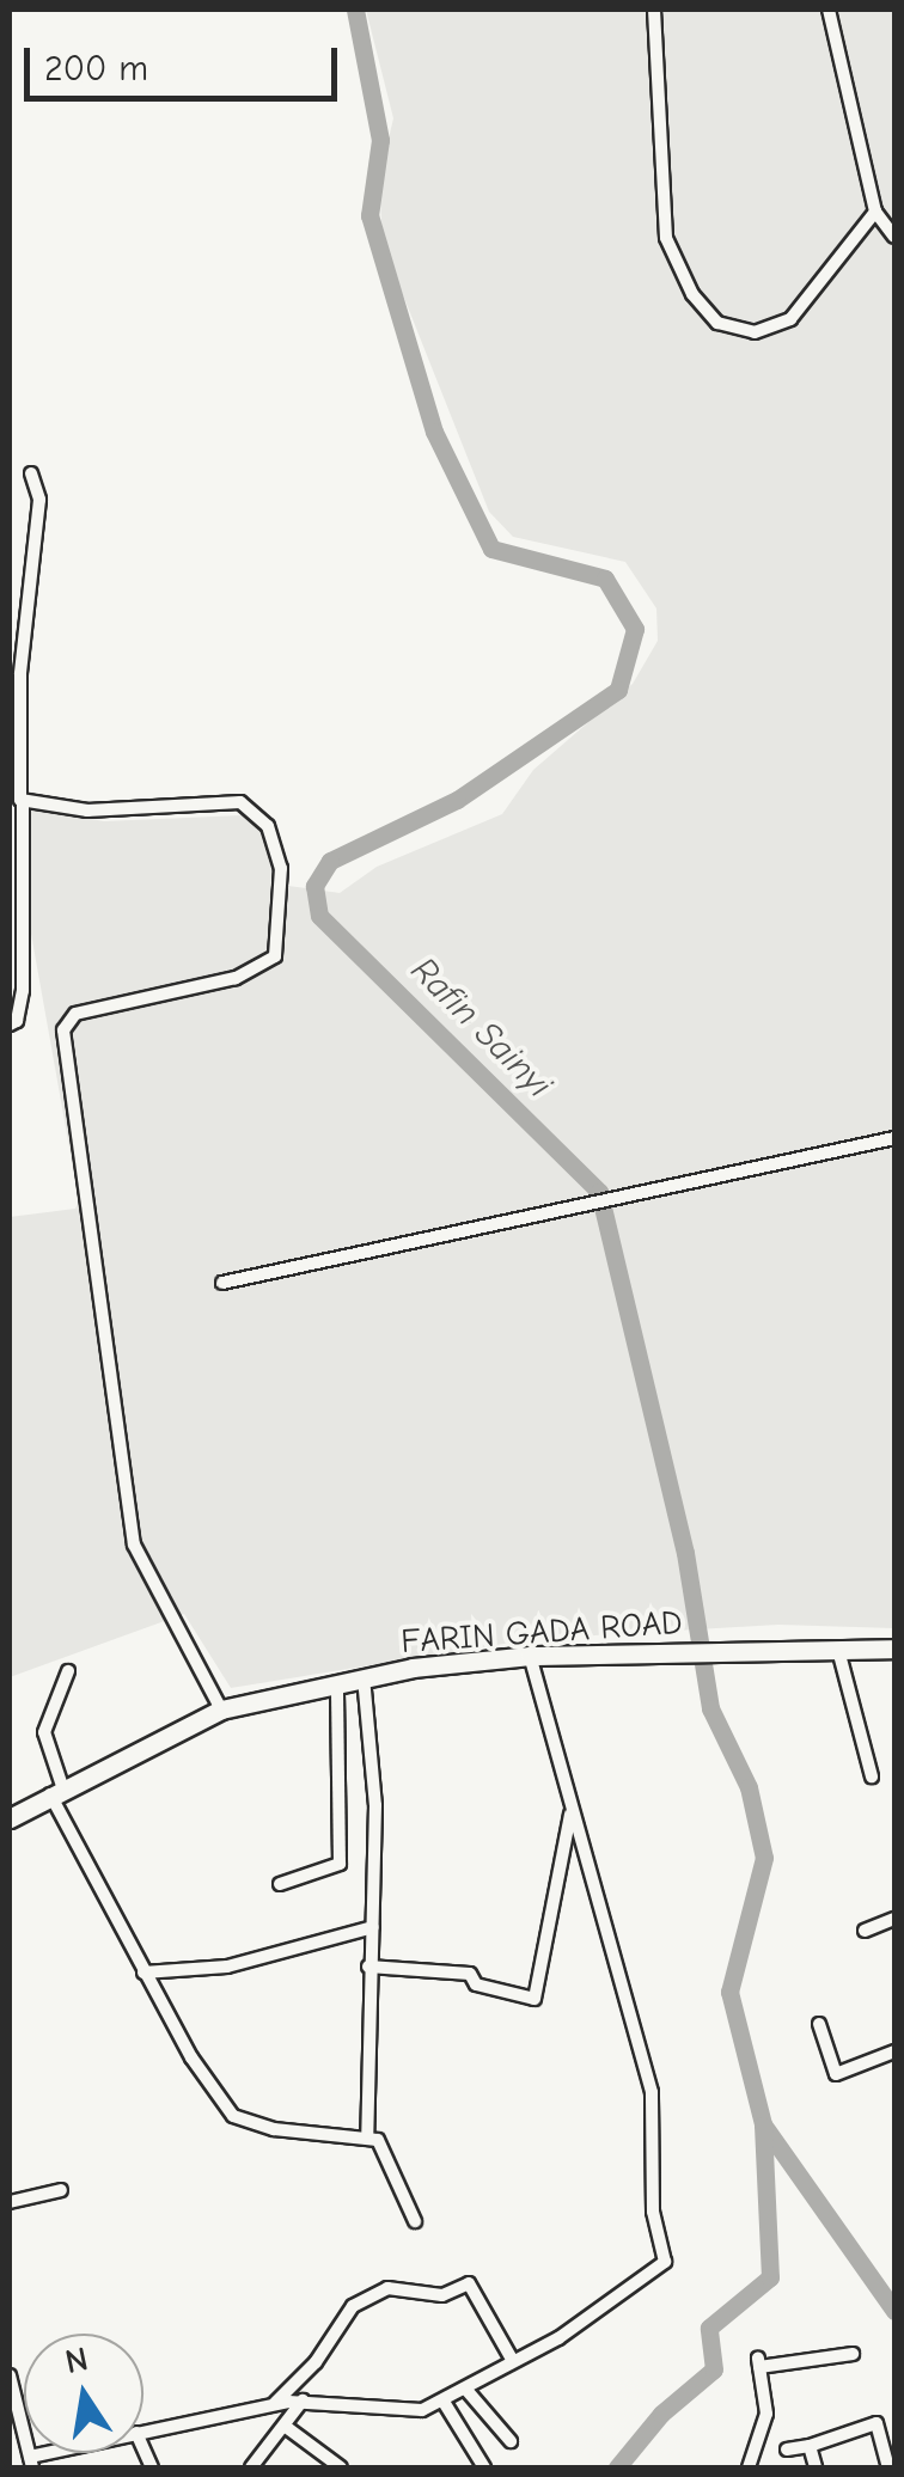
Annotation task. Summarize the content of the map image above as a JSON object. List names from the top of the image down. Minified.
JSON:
{"streets":{"main road":["FARIN GADA ROAD"]},"water":["Rafin Sainyi"],"scale_bar":"200 m","north":"top"}
